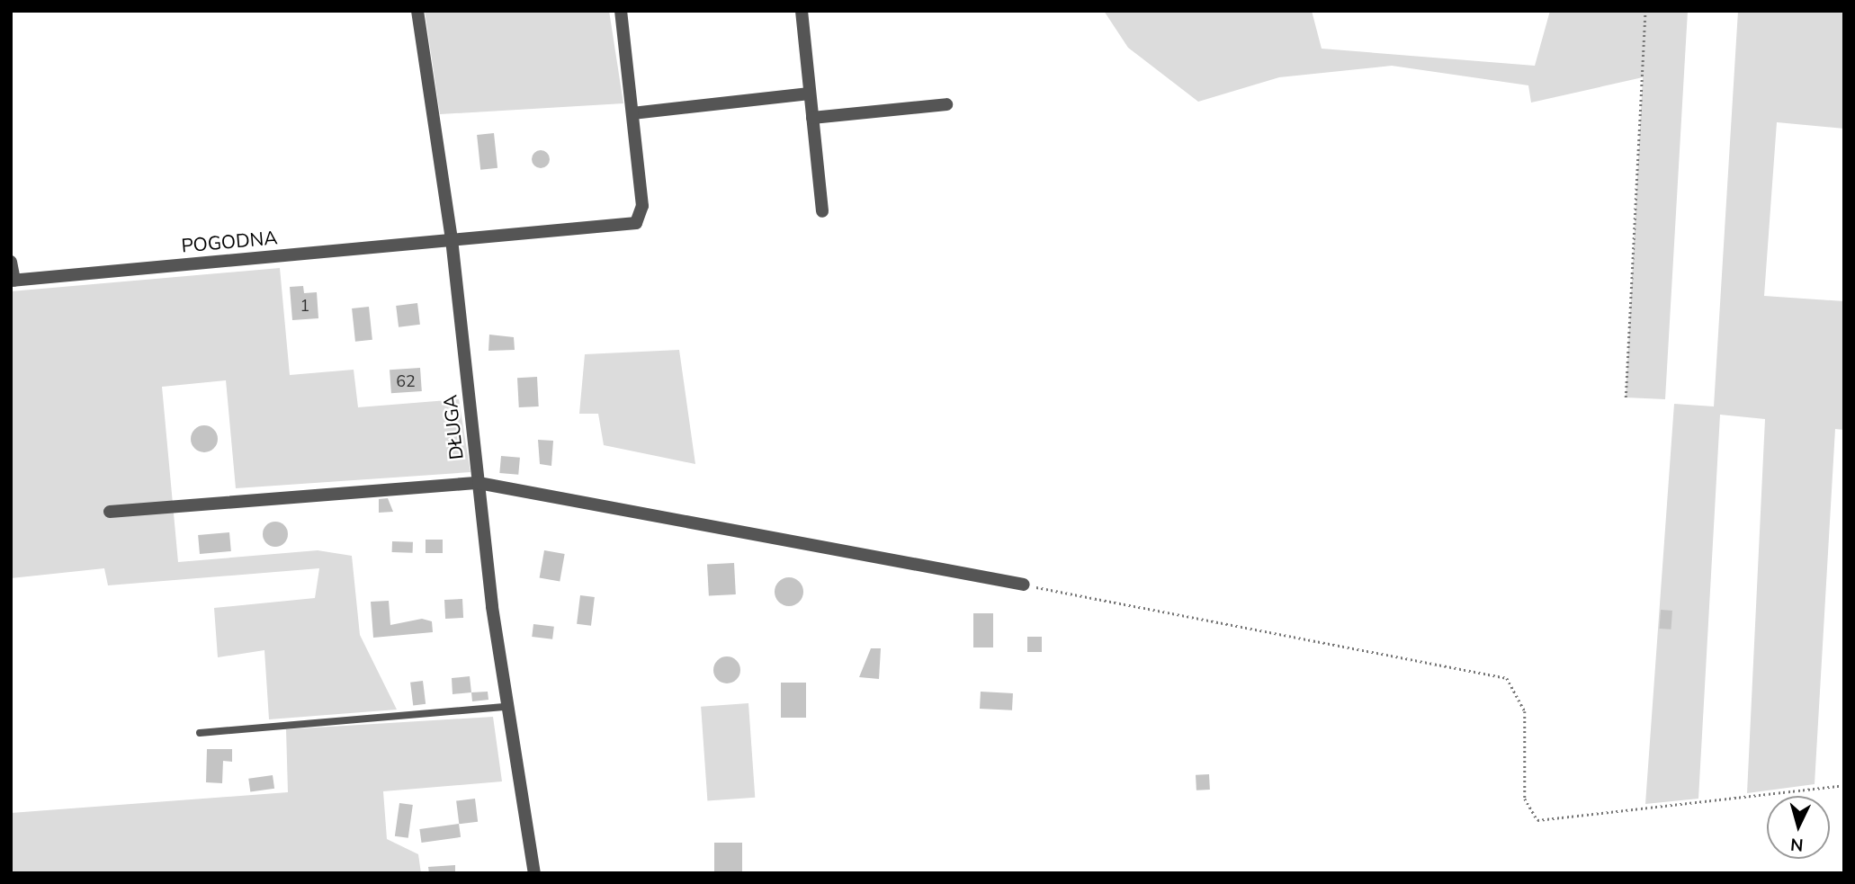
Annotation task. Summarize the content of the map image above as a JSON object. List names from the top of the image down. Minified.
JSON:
{"streets":{"street":["POGODNA","DŁUGA"]},"crossings":[["POGODNA","DŁUGA"]],"house_numbers":["1","62"],"north":"bottom"}
